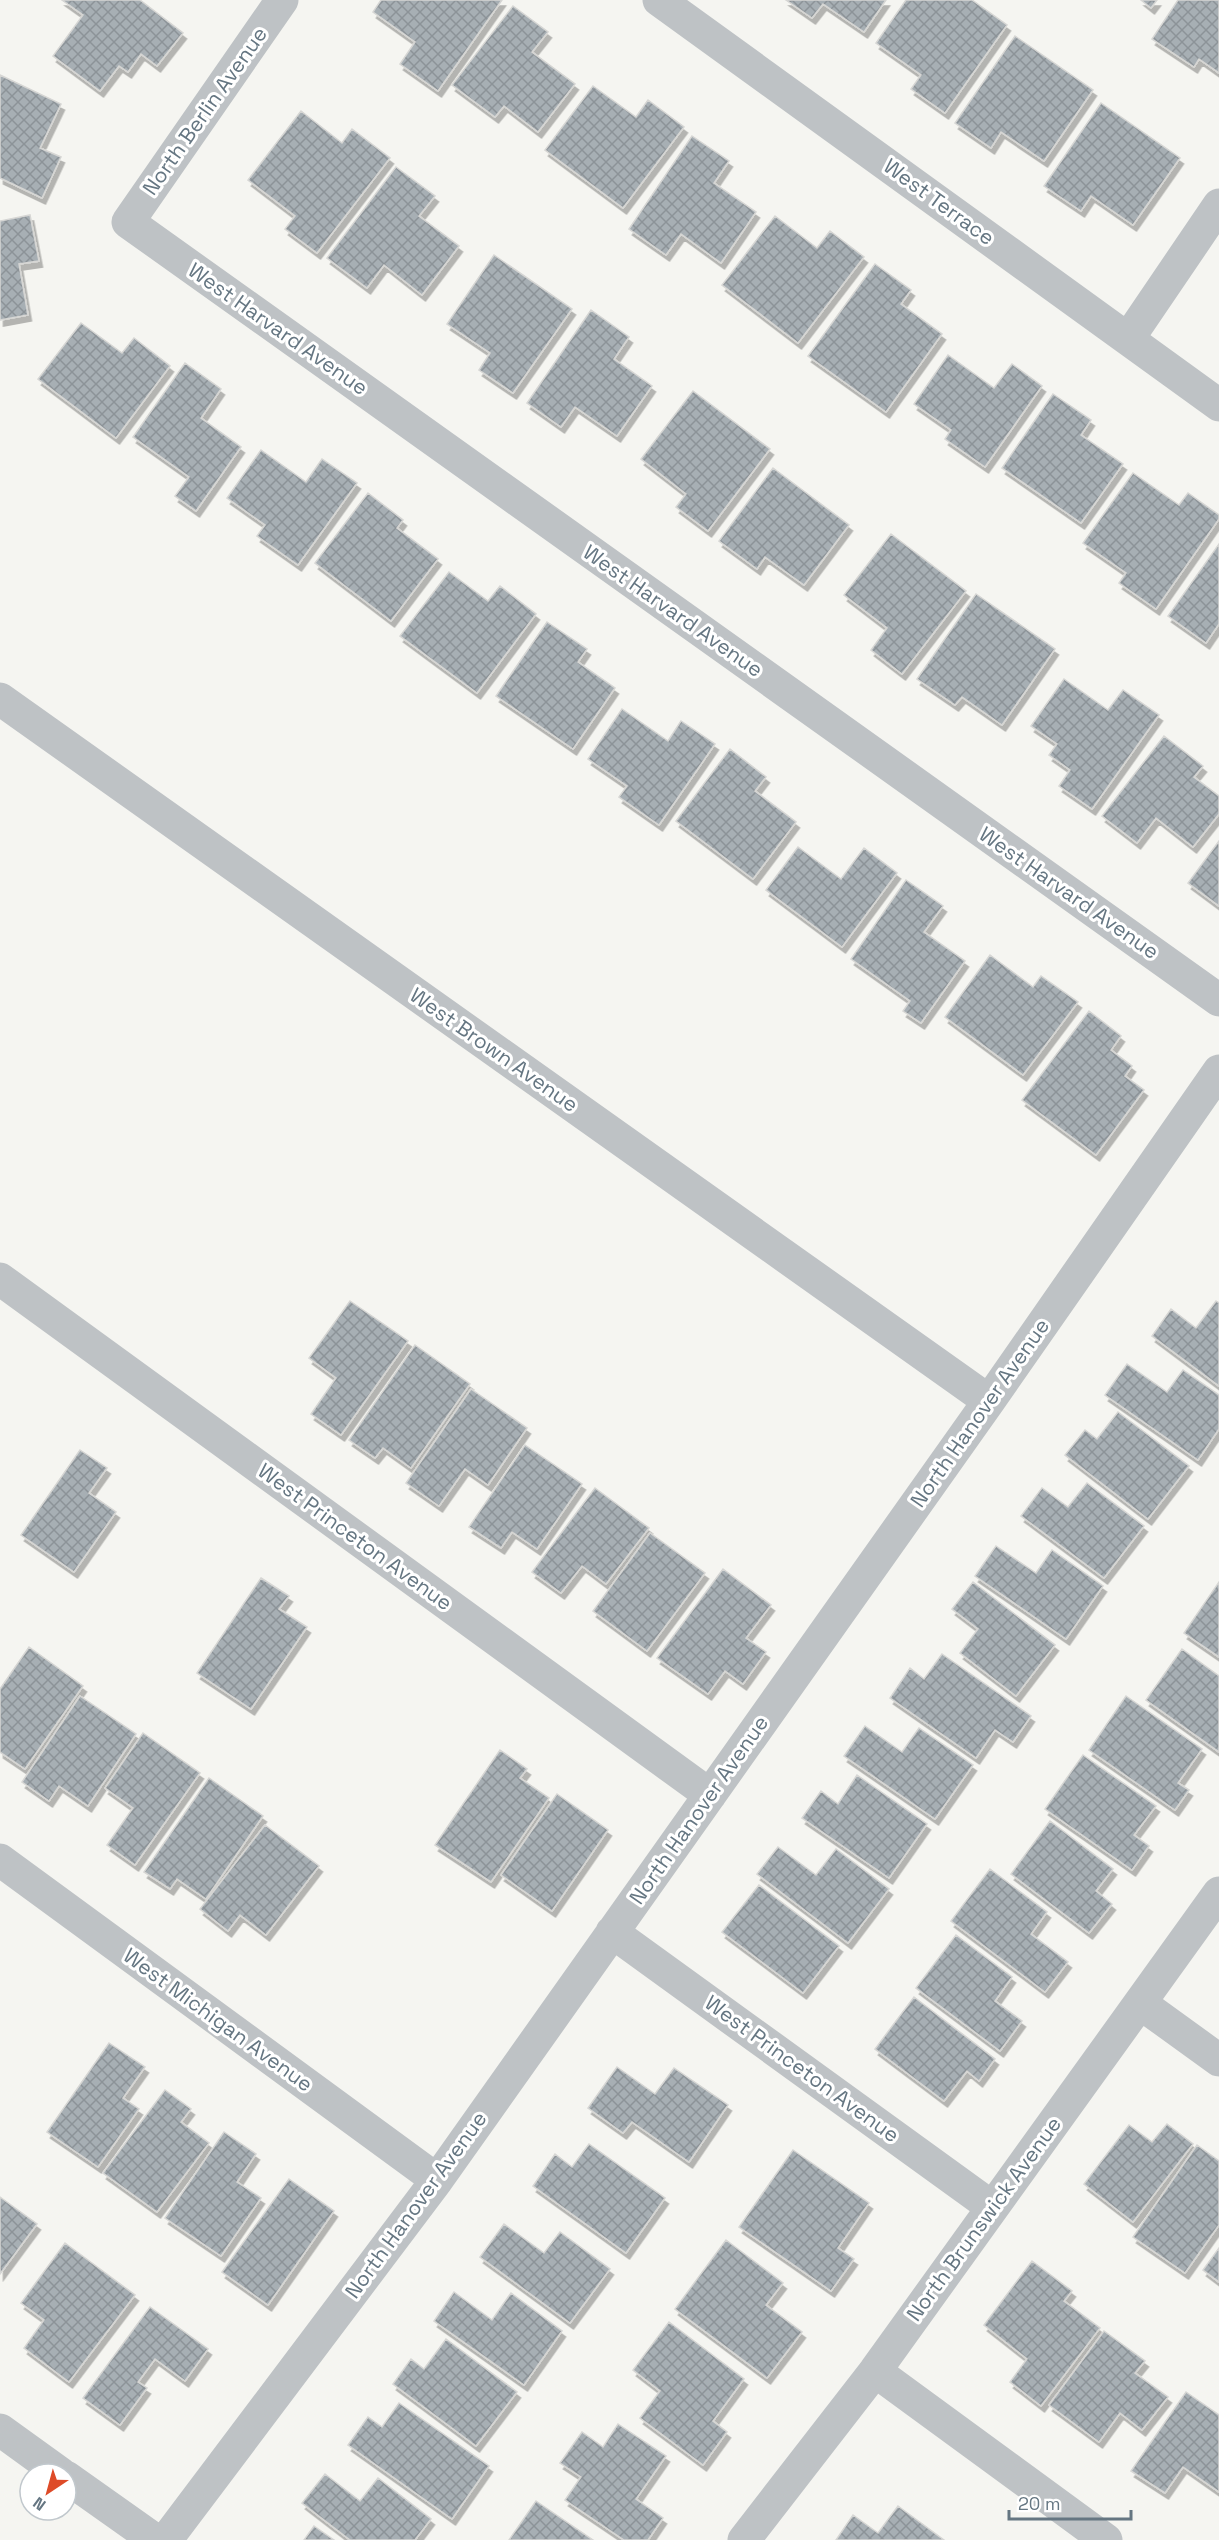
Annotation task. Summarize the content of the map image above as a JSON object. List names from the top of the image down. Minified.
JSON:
{"streets":{"street":["North Berlin Avenue","West Terrace","West Harvard Avenue","West Brown Avenue","North Hanover Avenue","West Princeton Avenue","West Michigan Avenue","North Brunswick Avenue"]},"crossings":[["North Berlin Avenue","West Harvard Avenue"],["West Brown Avenue","North Hanover Avenue"],["North Hanover Avenue","West Princeton Avenue"],["North Hanover Avenue","West Michigan Avenue"],["West Princeton Avenue","North Brunswick Avenue"]],"scale_bar":"20 m","north":"bottom left"}
